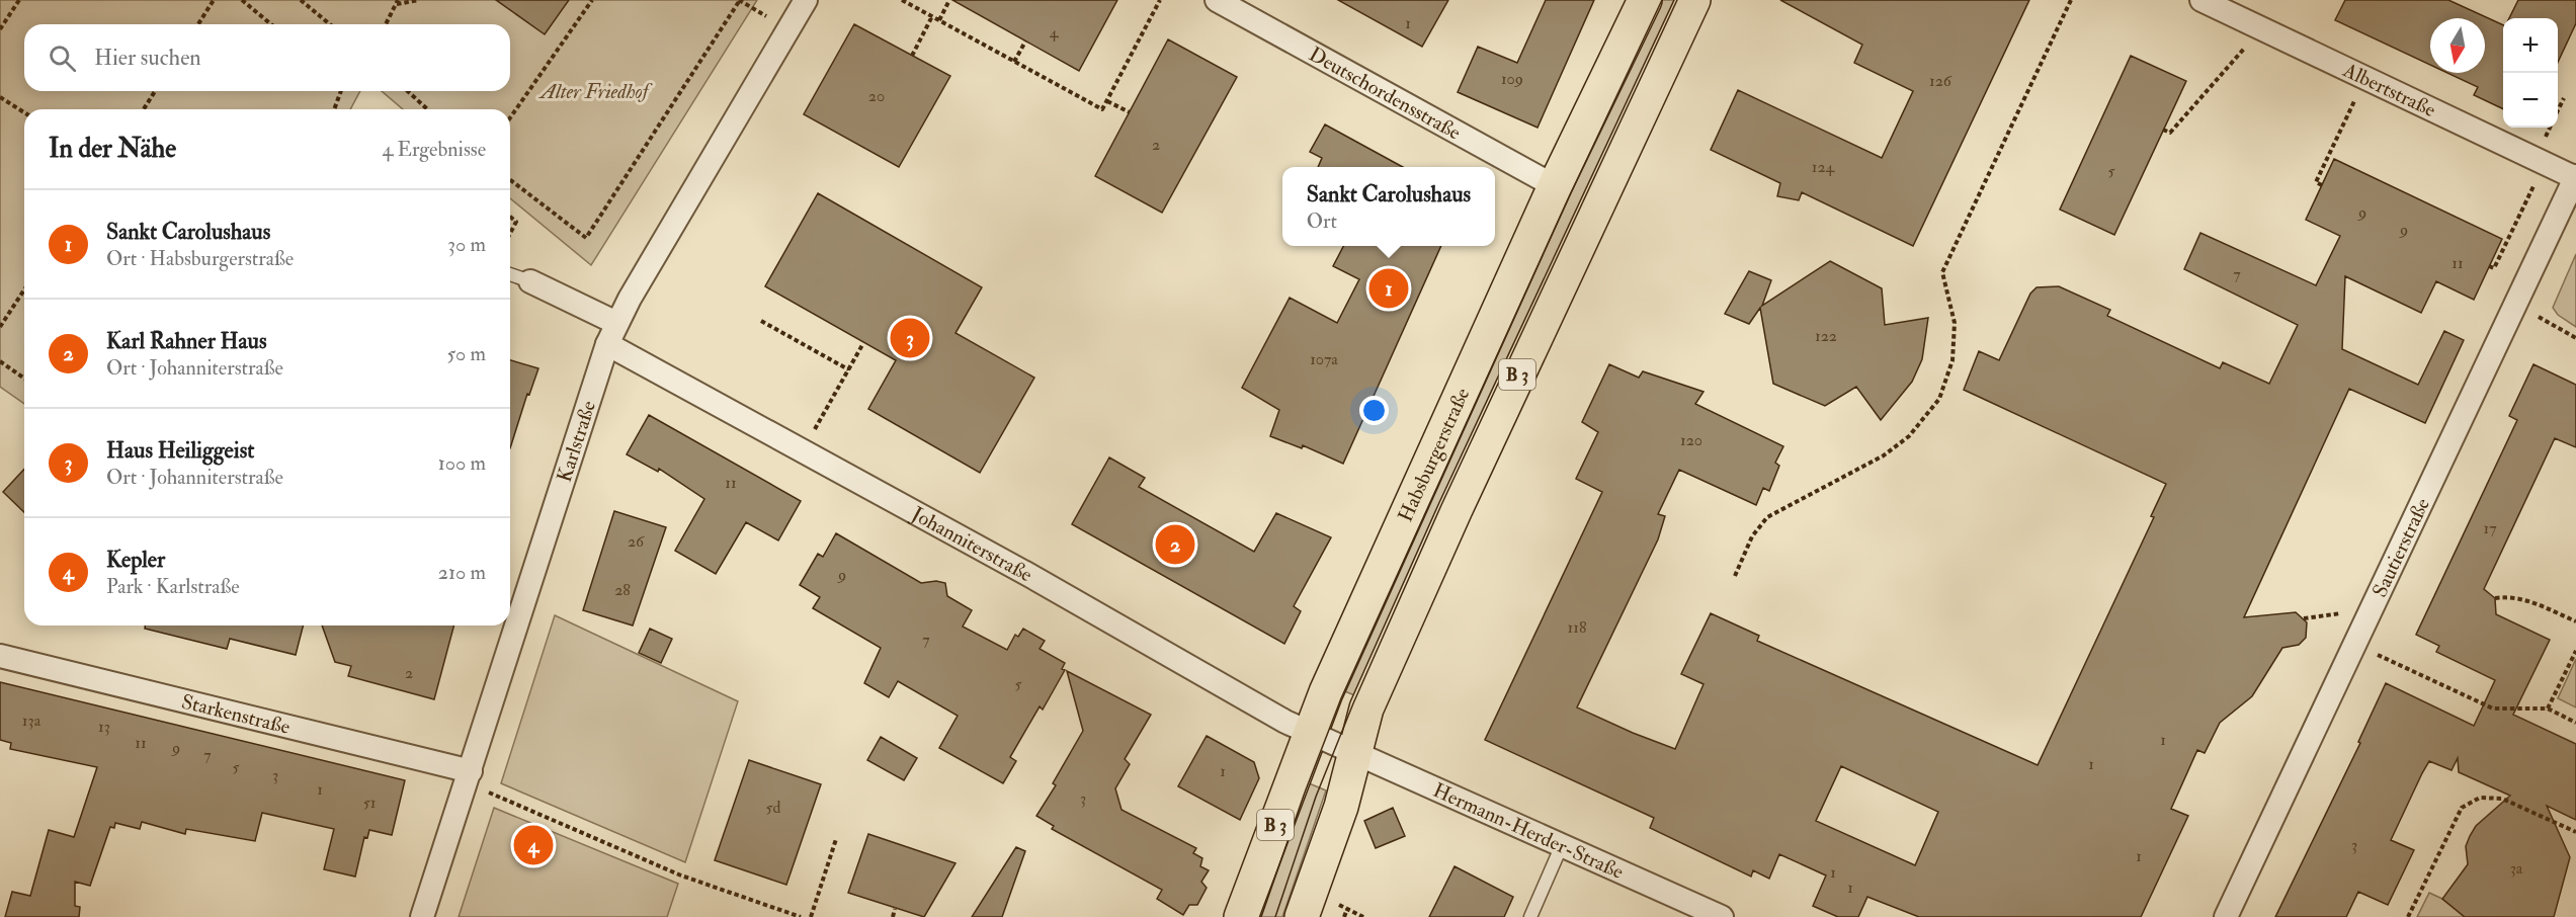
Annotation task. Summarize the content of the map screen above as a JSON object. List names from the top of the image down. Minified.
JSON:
{"streets":{"main road":["B 3","Habsburgerstraße"],"street":["Albertstraße","Deutschordensstraße","Karlstraße","Johanniterstraße","Sautierstraße","Starkenstraße","Hermann-Herder-Straße"]},"crossings":[["Albertstraße","Sautierstraße"],["Deutschordensstraße","Habsburgerstraße"],["Karlstraße","Johanniterstraße"],["Karlstraße","Starkenstraße"],["Habsburgerstraße","Johanniterstraße"],["Habsburgerstraße","Hermann-Herder-Straße"],["Johanniterstraße","Hermann-Herder-Straße"]],"parks":["Alter Friedhof"],"house_numbers":["1","4","109","126","20","2","124","5","9","9","11","7","122","107a","120","11","17","26","9","28","118","7","2","5","13a","13","1","11","9","7","1","5","1","3","1","3","51","5d","3","1","3a","1","1"],"north":"bottom","page":{"map_buttons":["+","−"],"search":"Hier suchen","heading":["In der Nähe","4 Ergebnisse"],"popup":["Sankt Carolushaus","Ort"],"list":[{"mark":"1","name":"Sankt Carolushaus","note":"Ort · Habsburgerstraße","value":"30 m"},{"mark":"2","name":"Karl Rahner Haus","note":"Ort · Johanniterstraße","value":"50 m"},{"mark":"3","name":"Haus Heiliggeist","note":"Ort · Johanniterstraße","value":"100 m"},{"mark":"4","name":"Kepler","note":"Park · Karlstraße","value":"210 m"}],"pins":["1","3","2","4"]}}
